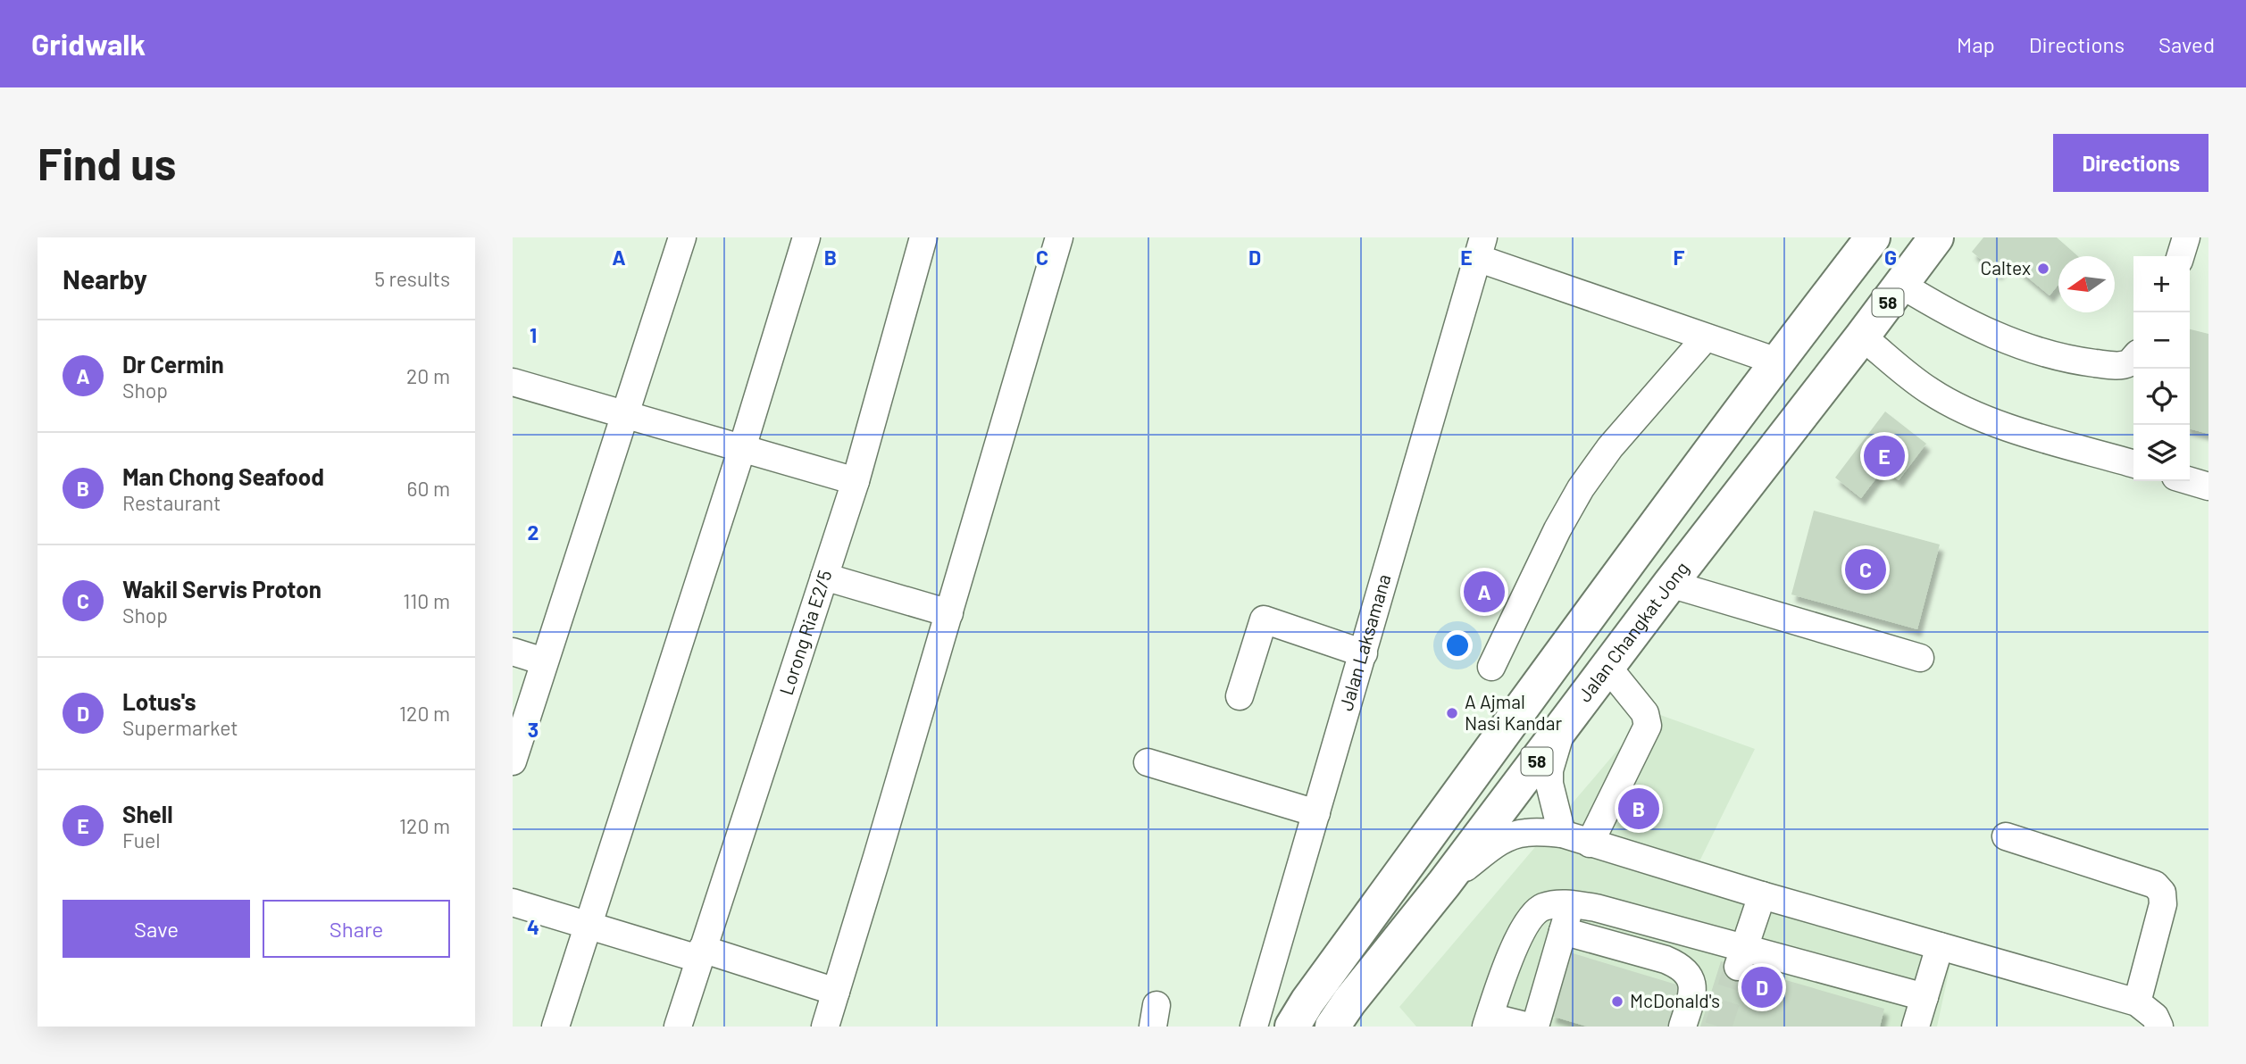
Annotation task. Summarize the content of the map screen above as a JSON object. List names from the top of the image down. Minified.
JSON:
{"streets":{"highway":["58","Jalan Changkat Jong"],"street":["Lorong Ria E2/5","Jalan Laksamana"]},"crossings":[["58","Jalan Laksamana"]],"places":["Caltex","A Ajmal Nasi Kandar","McDonald's"],"north":"left","page":{"header":"Gridwalk","nav":["Map","Directions","Saved"],"buttons":["Directions",["Save","Share"]],"title":"Find us","heading":["Nearby","5 results"],"map_buttons":["+","−"],"list":[{"mark":"A","name":"Dr Cermin","note":"Shop","value":"20 m"},{"mark":"B","name":"Man Chong Seafood","note":"Restaurant","value":"60 m"},{"mark":"C","name":"Wakil Servis Proton","note":"Shop","value":"110 m"},{"mark":"D","name":"Lotus's","note":"Supermarket","value":"120 m"},{"mark":"E","name":"Shell","note":"Fuel","value":"120 m"}],"pins":["E","C","A","B","D"]},"grid":{"columns":["A","B","C","D","E","F","G"],"rows":["1","2","3","4"]}}
